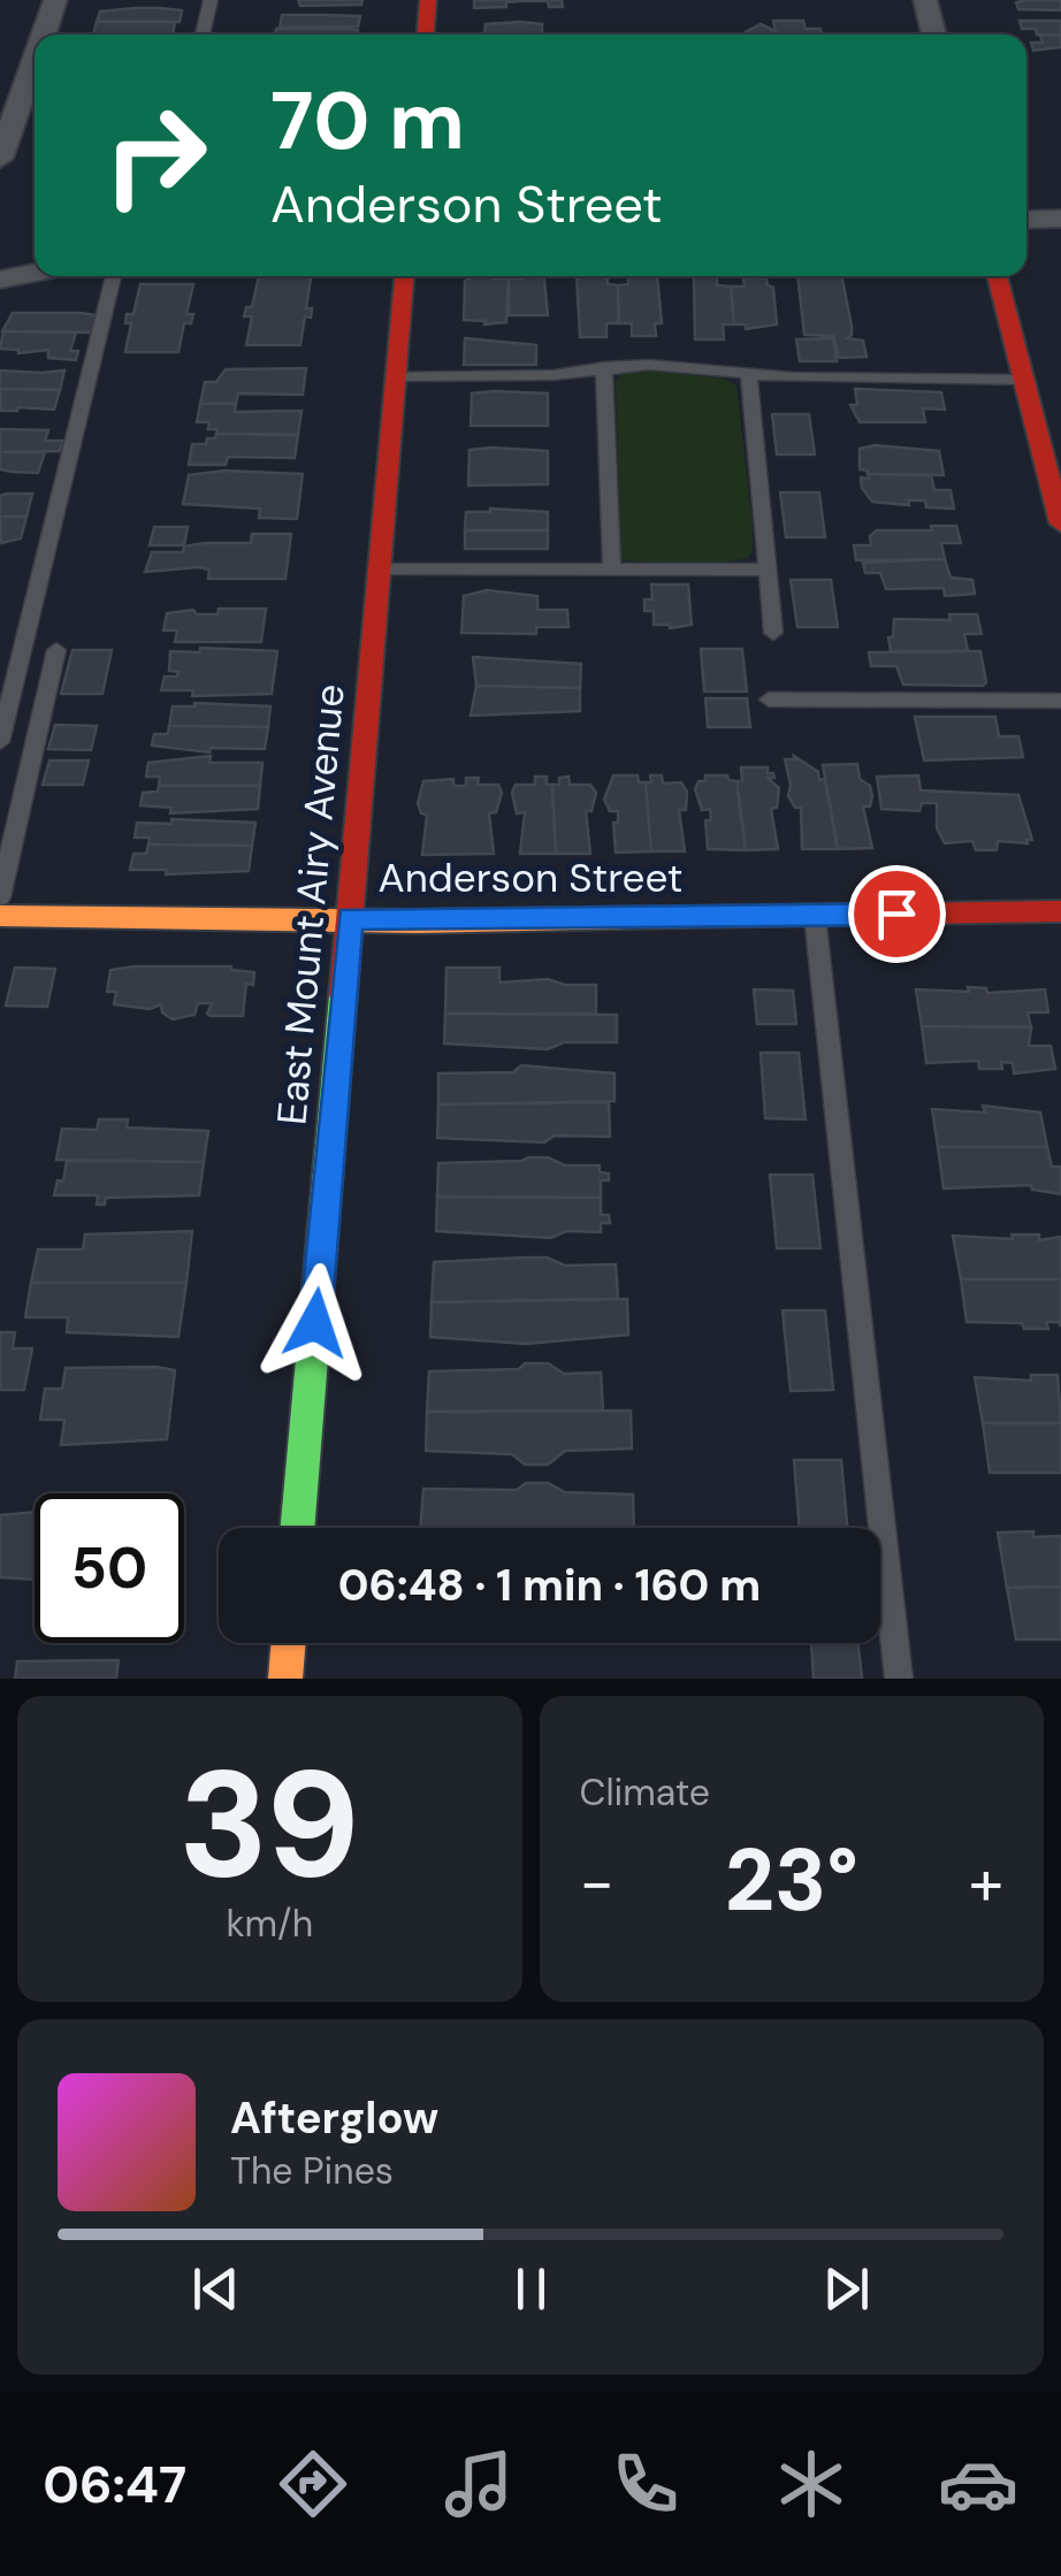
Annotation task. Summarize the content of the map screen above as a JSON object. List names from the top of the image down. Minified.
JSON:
{"streets":{"main road":["Anderson Street","East Mount Airy Avenue"]},"crossings":[["Anderson Street","East Mount Airy Avenue"]],"page":{"turn":["70 m","Anderson Street"],"limit":"50","trip":"06:48 · 1 min · 160 m","tile":[["39","km/h"],"Climate"],"heat":["−","23°","+"],"song":["Afterglow","The Pines"],"tabs":"06:47"}}
